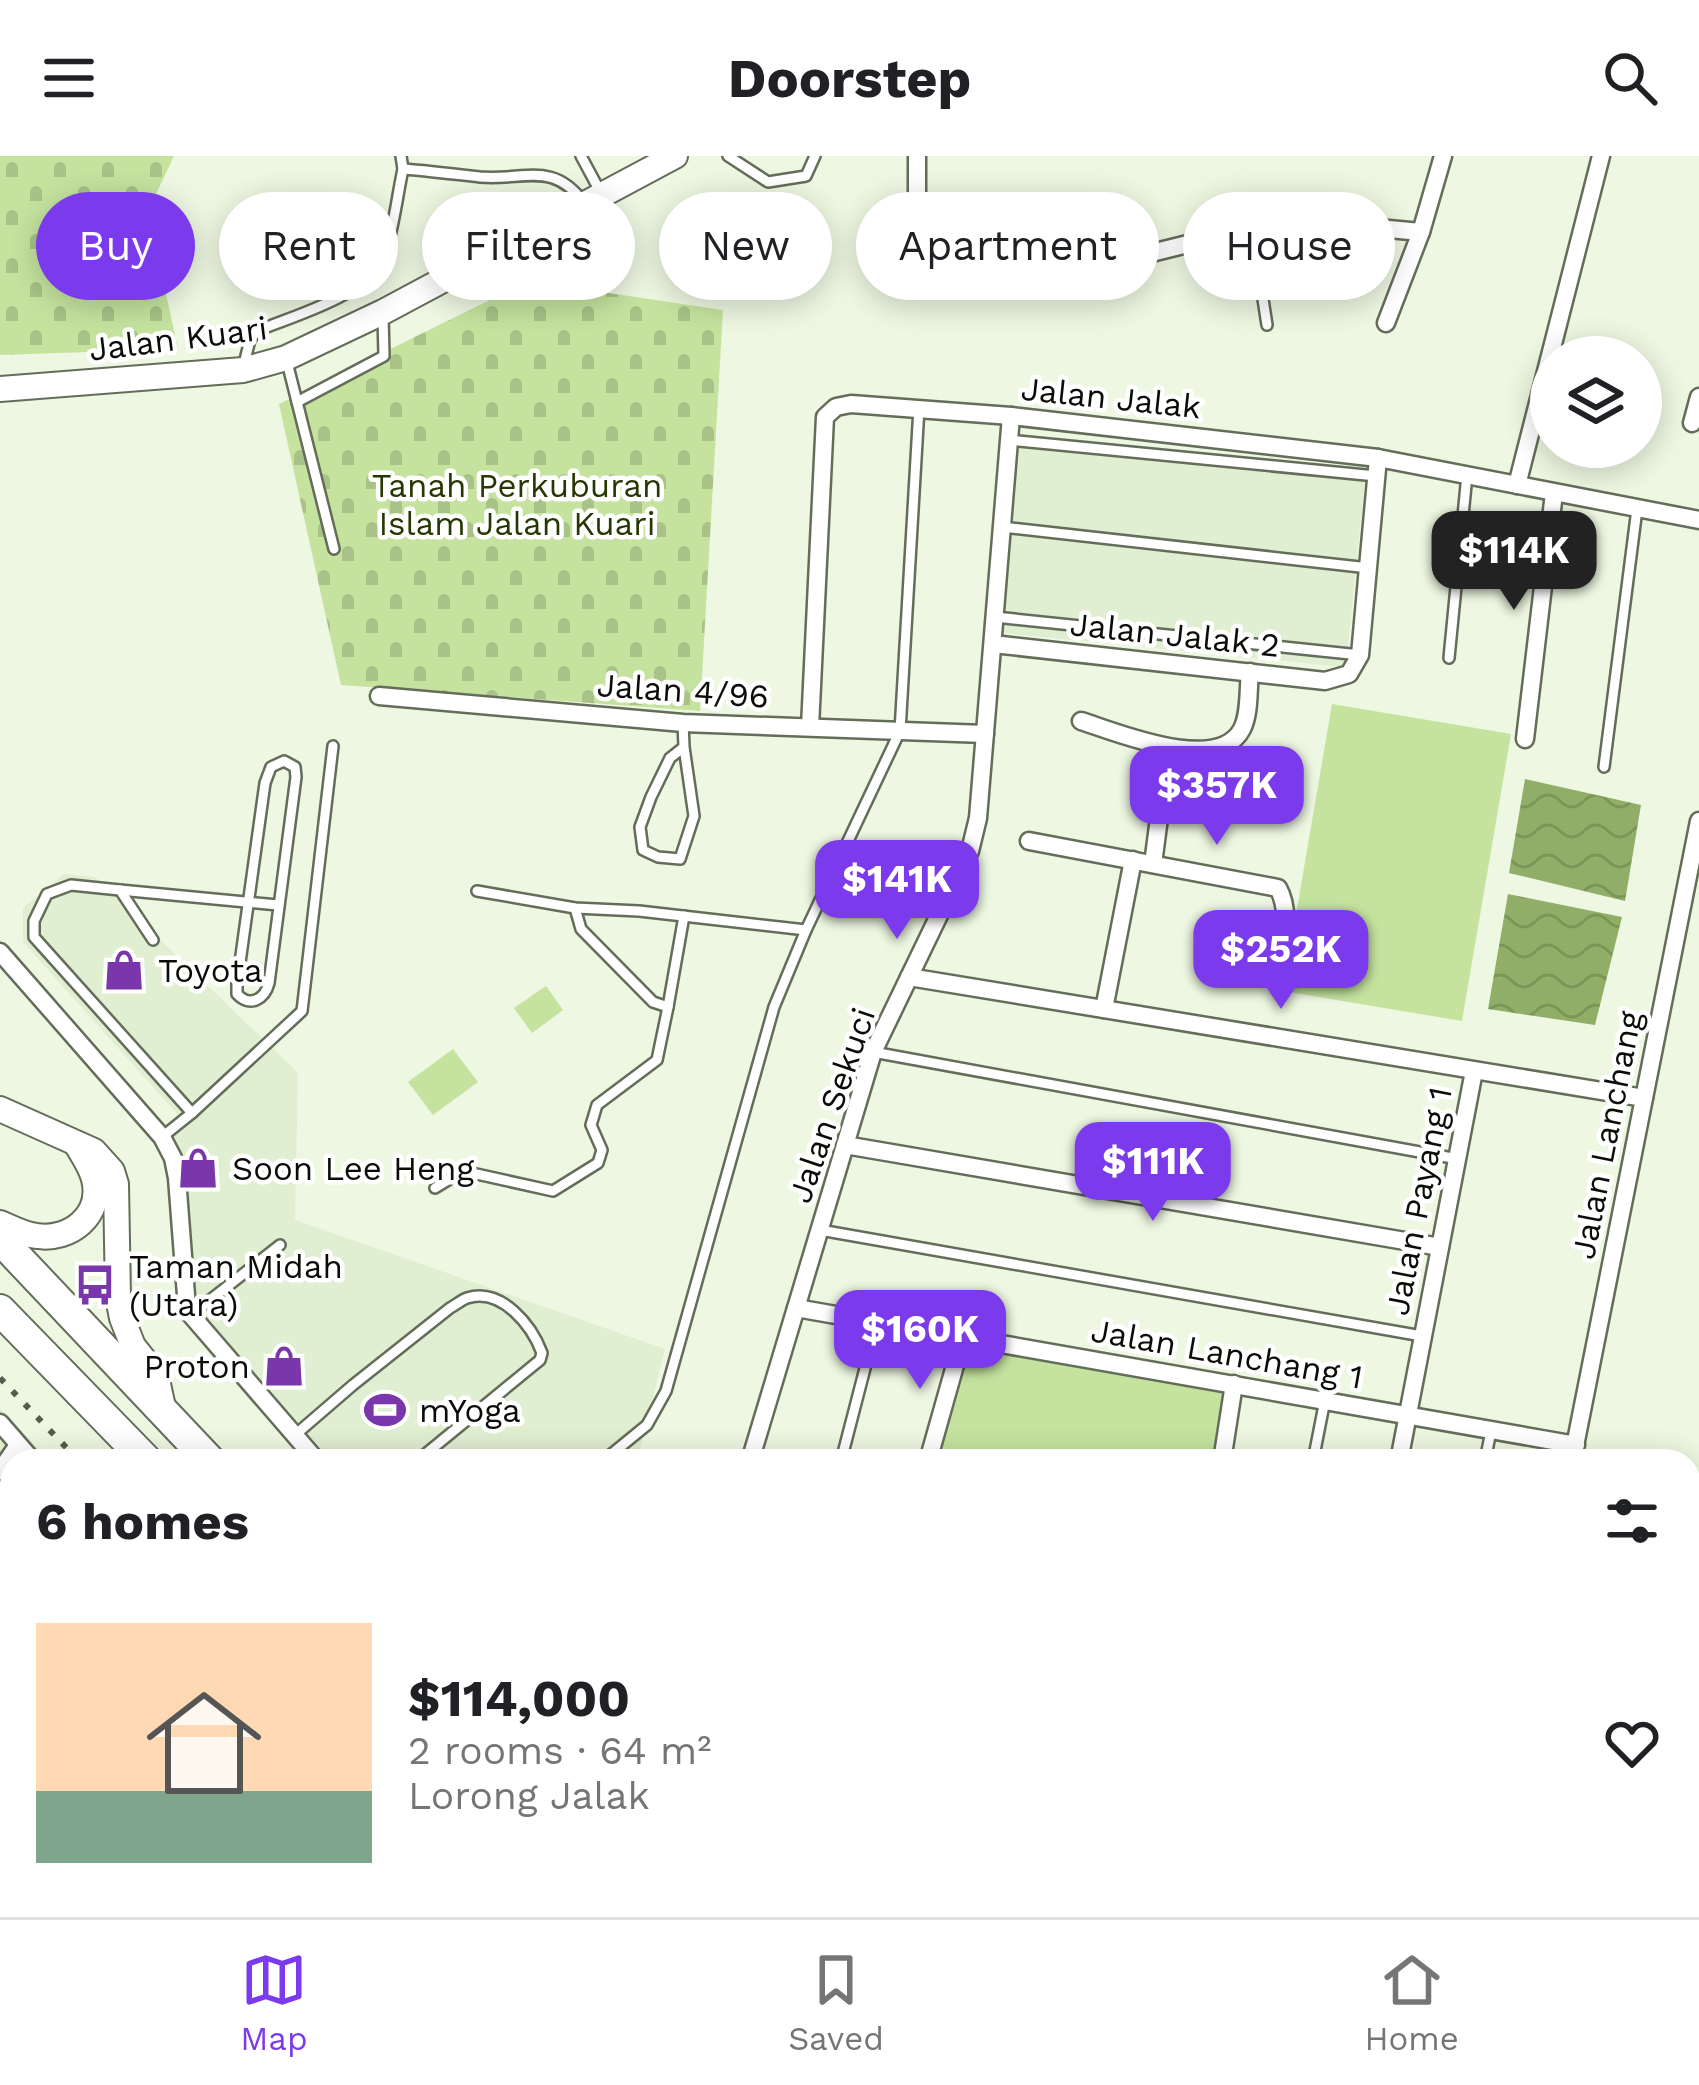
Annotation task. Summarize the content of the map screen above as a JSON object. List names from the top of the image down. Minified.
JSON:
{"streets":{"street":["Jalan Kuari","Jalan Jalak","Jalan Jalak 2","Jalan 4/96","Jalan Sekuci","Jalan Lanchang","Jalan Payang 1","Jalan Lanchang 1"]},"crossings":[["Jalan Jalak","Jalan 4/96"],["Jalan Jalak","Jalan Sekuci"],["Jalan Jalak 2","Jalan Sekuci"],["Jalan 4/96","Jalan Sekuci"],["Jalan Sekuci","Jalan Lanchang 1"],["Jalan Payang 1","Jalan Lanchang 1"]],"parks":["Tanah Perkuburan Islam Jalan Kuari"],"places":{"shop":["Toyota","Soon Lee Heng","Proton"],"bus stop":["Taman Midah (Utara)"],"sports":["mYoga"]},"page":{"header":"Doorstep","chip":["Buy","Rent","Filters","New","Apartment","House"],"price":["$114K","$357K","$141K","$252K","$111K","$160K"],"heading":"6 homes","list":[{"name":"$114,000","note":"2 rooms · 64 m² · Lorong Jalak"}],"tabs":["Map","Saved","Home"]}}
